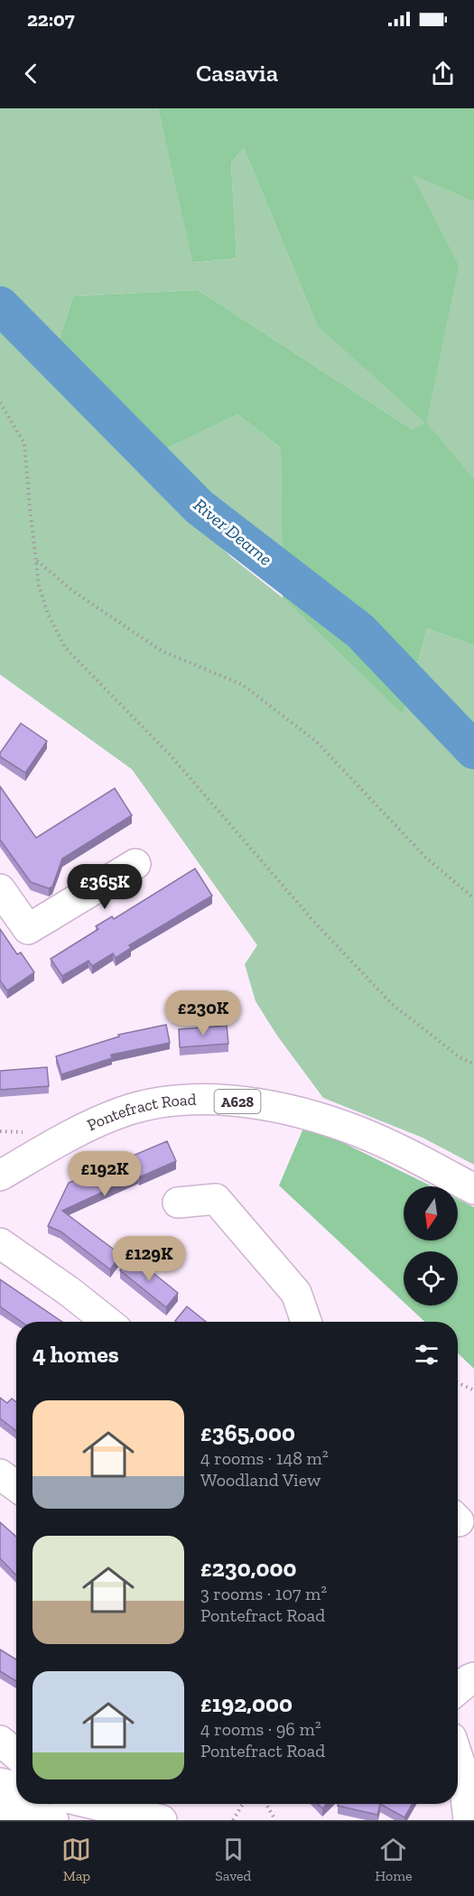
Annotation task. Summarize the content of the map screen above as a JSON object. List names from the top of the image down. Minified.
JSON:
{"streets":{"main road":["A628","Pontefract Road"]},"water":["River Dearne"],"north":"bottom","page":{"status":"22:07","header":"Casavia","price":["£365K","£230K","£192K","£129K"],"heading":"4 homes","list":[{"name":"£365,000","note":"4 rooms · 148 m² · Woodland View"},{"name":"£230,000","note":"3 rooms · 107 m² · Pontefract Road"},{"name":"£192,000","note":"4 rooms · 96 m² · Pontefract Road"}],"tabs":["Map","Saved","Home"]}}
